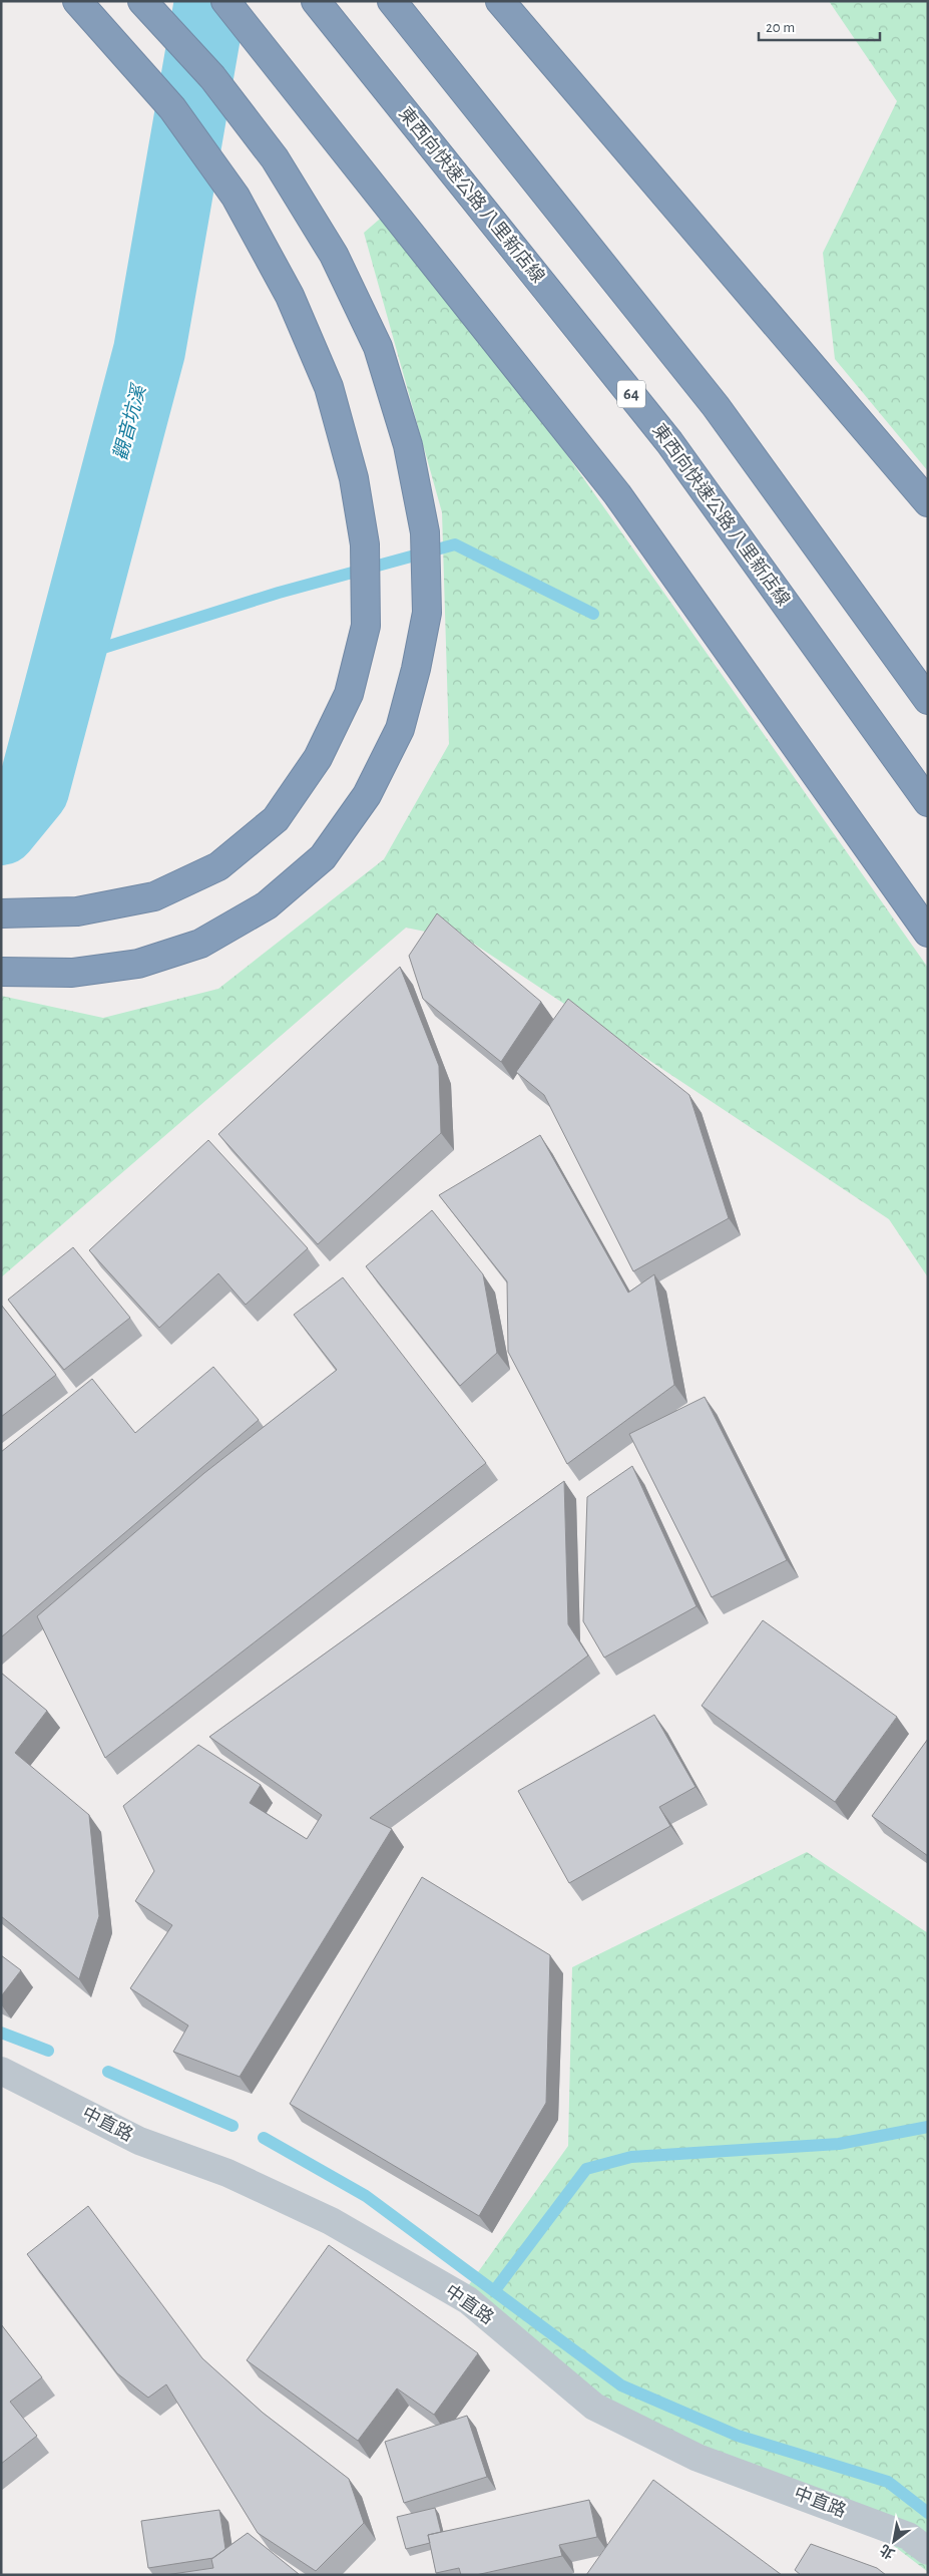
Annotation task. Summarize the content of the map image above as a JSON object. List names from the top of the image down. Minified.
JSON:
{"streets":{"highway":["東西向快速公路 八里新店線","64"],"street":["中直路"]},"water":["觀音坑溪"],"scale_bar":"20 m","north":"bottom left"}
